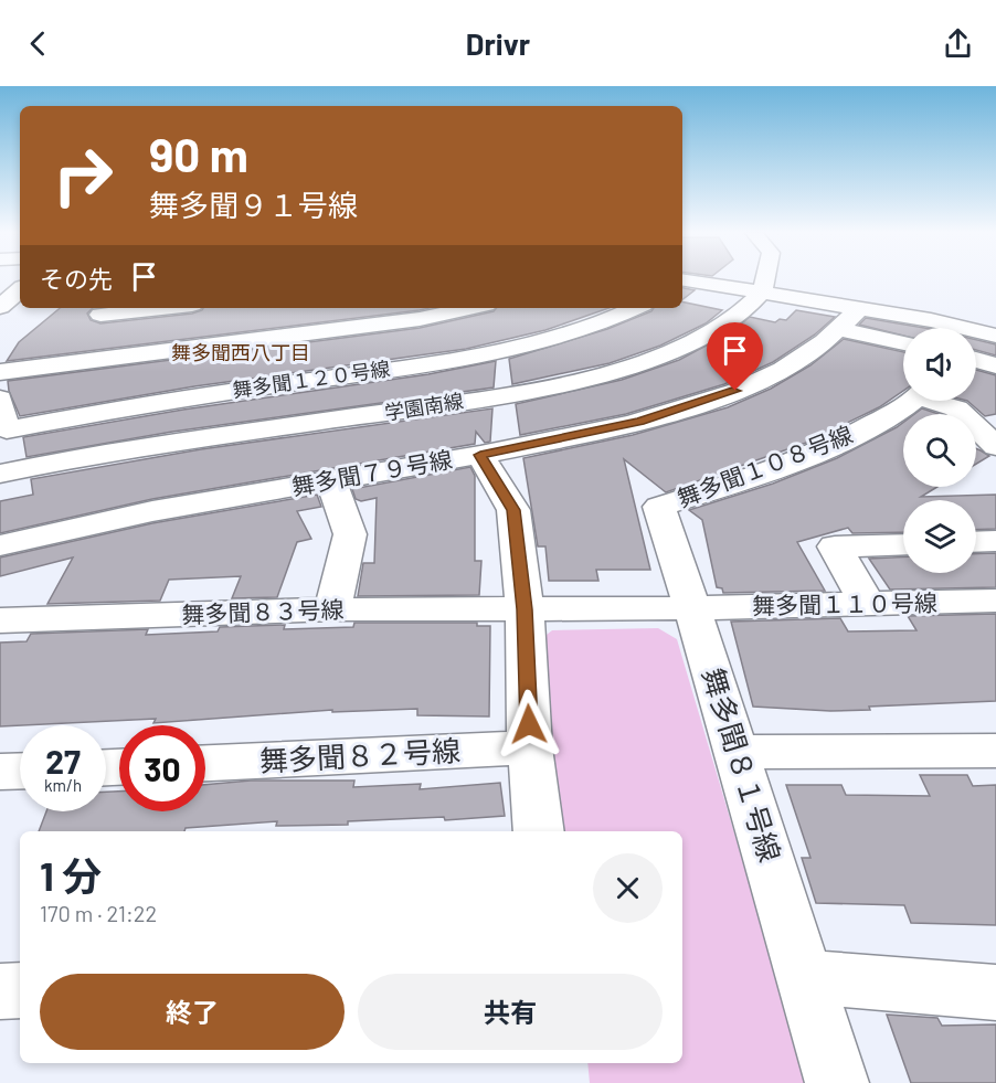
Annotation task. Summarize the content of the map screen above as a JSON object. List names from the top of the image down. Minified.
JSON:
{"streets":{"street":["舞多聞１２０号線","学園南線","舞多聞１０８号線","舞多聞７９号線","舞多聞１１０号線","舞多聞８３号線","舞多聞８２号線","舞多聞８１号線"]},"crossings":[["舞多聞１０８号線","舞多聞１１０号線"],["舞多聞１０８号線","舞多聞８１号線"],["舞多聞７９号線","舞多聞８３号線"],["舞多聞７９号線","舞多聞８２号線"],["舞多聞１１０号線","舞多聞８１号線"]],"districts":["舞多聞西八丁目"],"page":{"header":"Drivr","turn":["90 m","舞多聞９１号線"],"then":"その先","speed":"27 km/h","limit":"30","heading":["1 分","170 m · 21:22"],"buttons":["終了","共有"]}}
